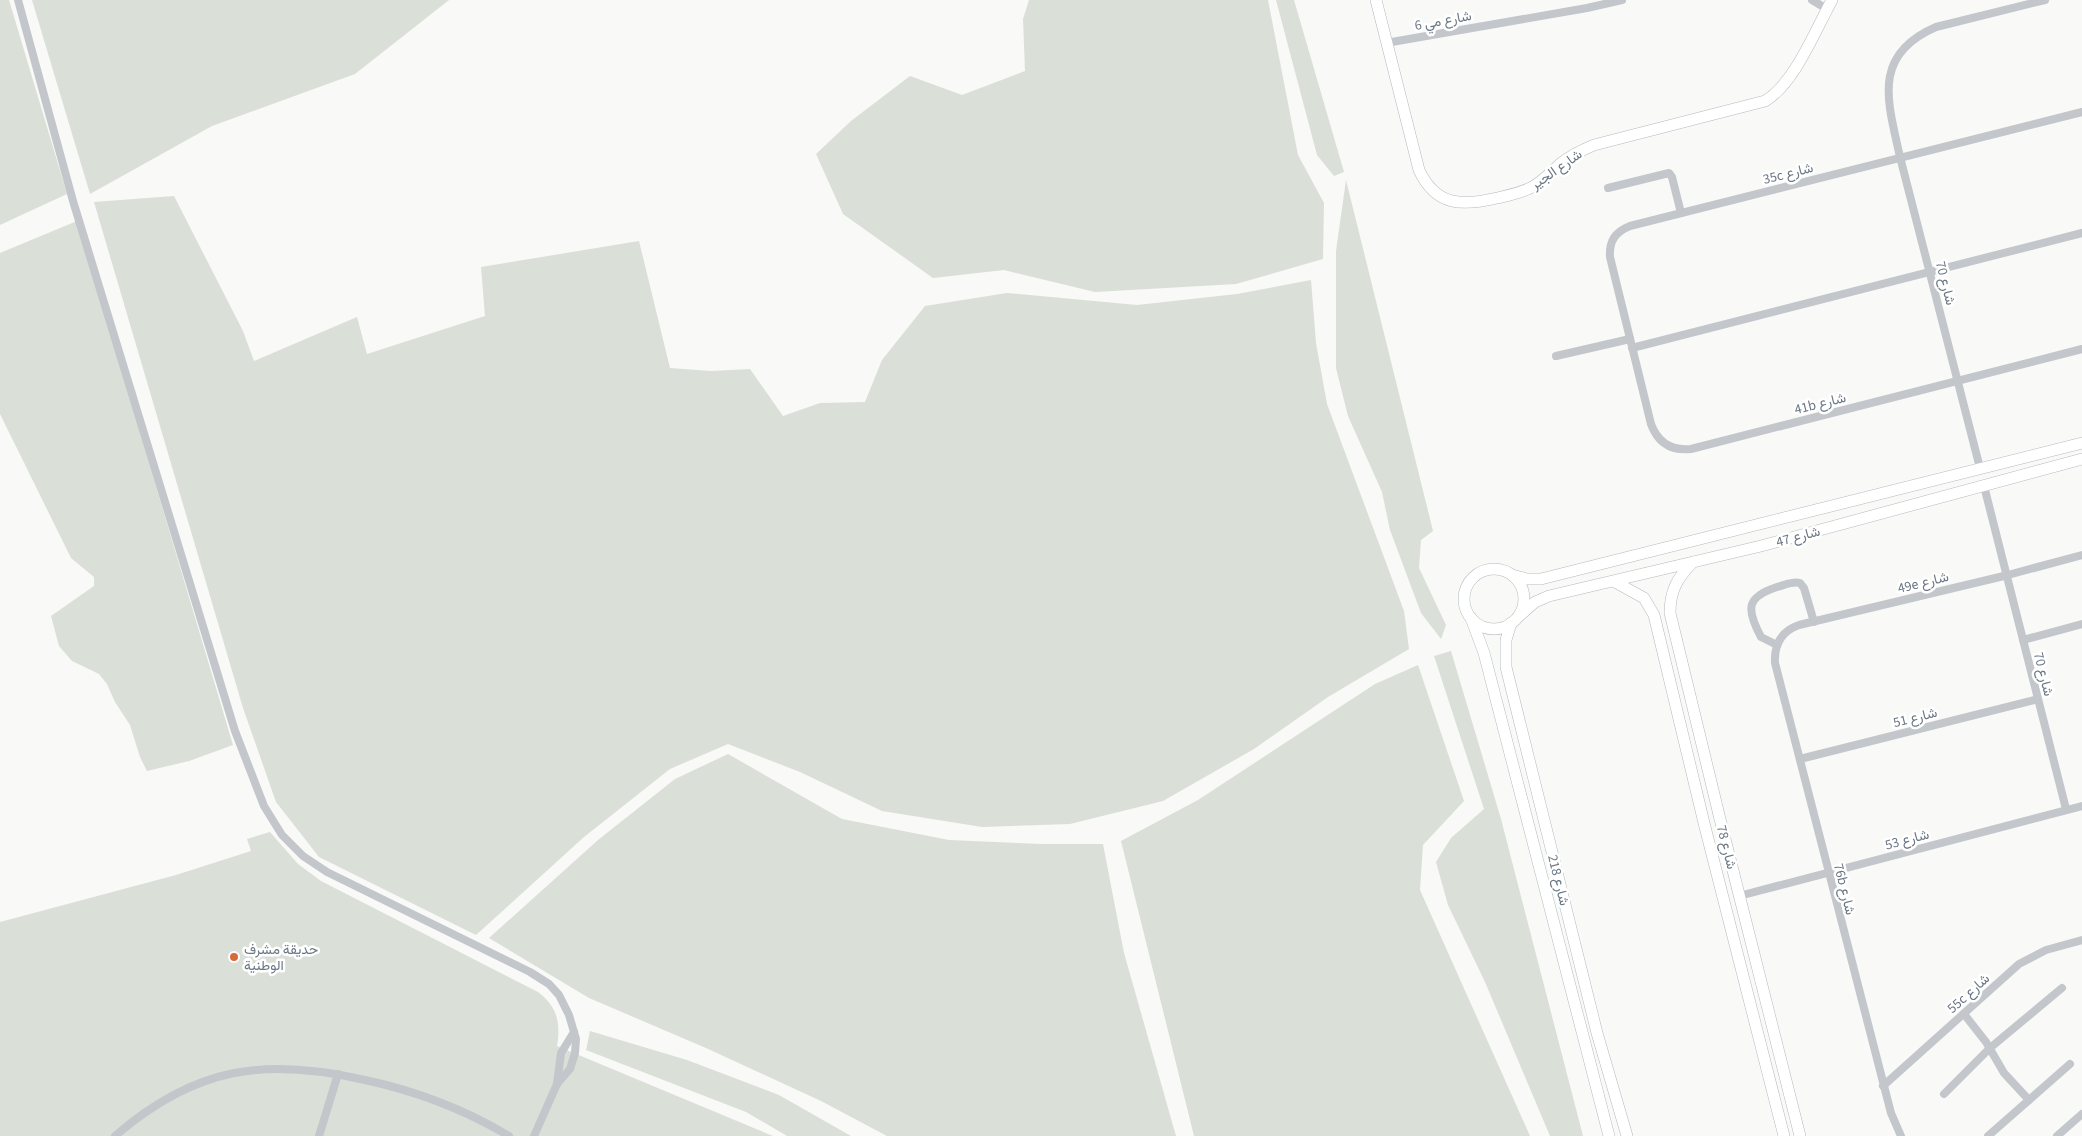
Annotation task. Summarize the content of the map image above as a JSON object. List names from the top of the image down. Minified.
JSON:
{"streets":{"street":["شارع مي 6","شارع الجير","35c شارع","شارع 70","41b شارع","شارع 47","49e شارع","شارع 51","شارع 53","شارع 78","شارع 218","76b شارع","55c شارع"]},"crossings":[["شارع مي 6","شارع الجير"],["35c شارع","شارع 70"],["35c شارع","41b شارع"],["شارع 70","41b شارع"],["شارع 70","شارع 47"],["شارع 70","49e شارع"],["شارع 70","شارع 51"],["شارع 70","شارع 53"],["شارع 47","شارع 78"],["شارع 47","شارع 218"],["49e شارع","76b شارع"],["شارع 51","76b شارع"],["شارع 53","شارع 78"],["شارع 53","76b شارع"],["76b شارع","55c شارع"]],"places":["حديقة مشرف الوطنية"]}
